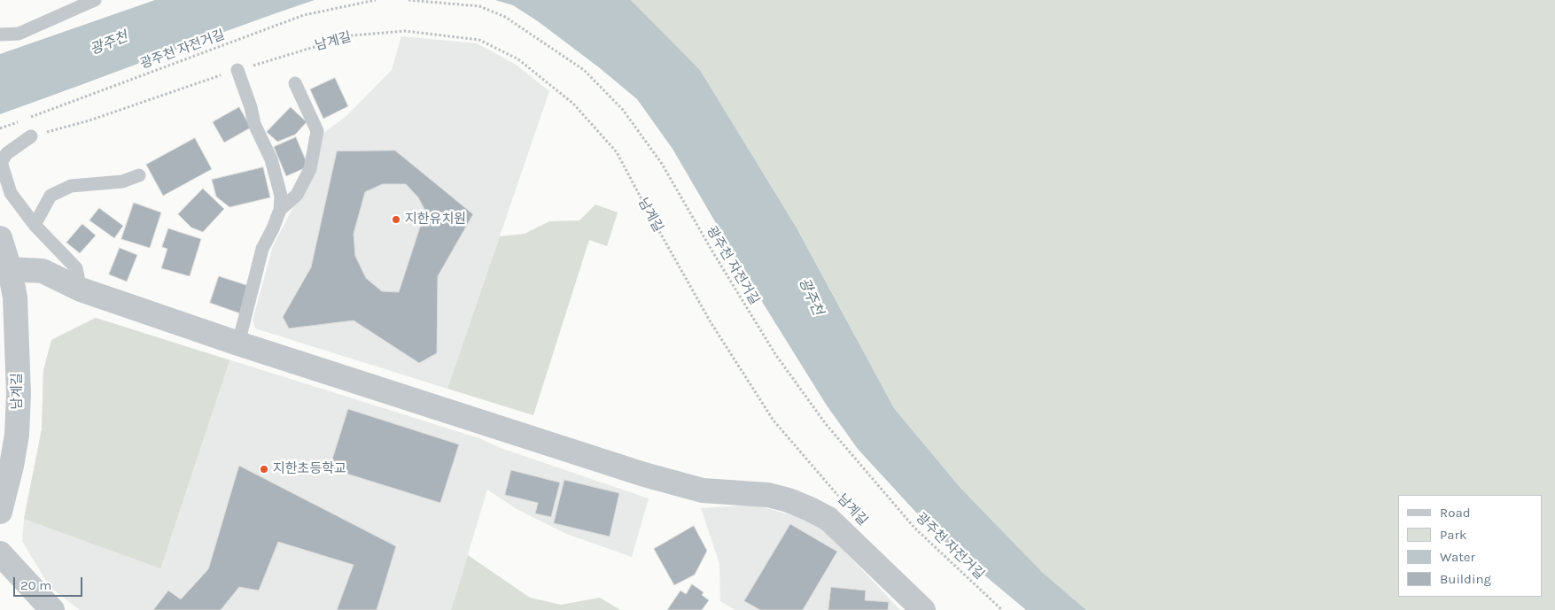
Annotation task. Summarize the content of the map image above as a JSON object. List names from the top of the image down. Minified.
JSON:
{"streets":{"street":["남계길"],"path":["광주천 자전거길"]},"water":["광주천"],"places":["지한유치원","지한초등학교"],"legend":["Road","Park","Water","Building"],"scale_bar":"20 m"}
